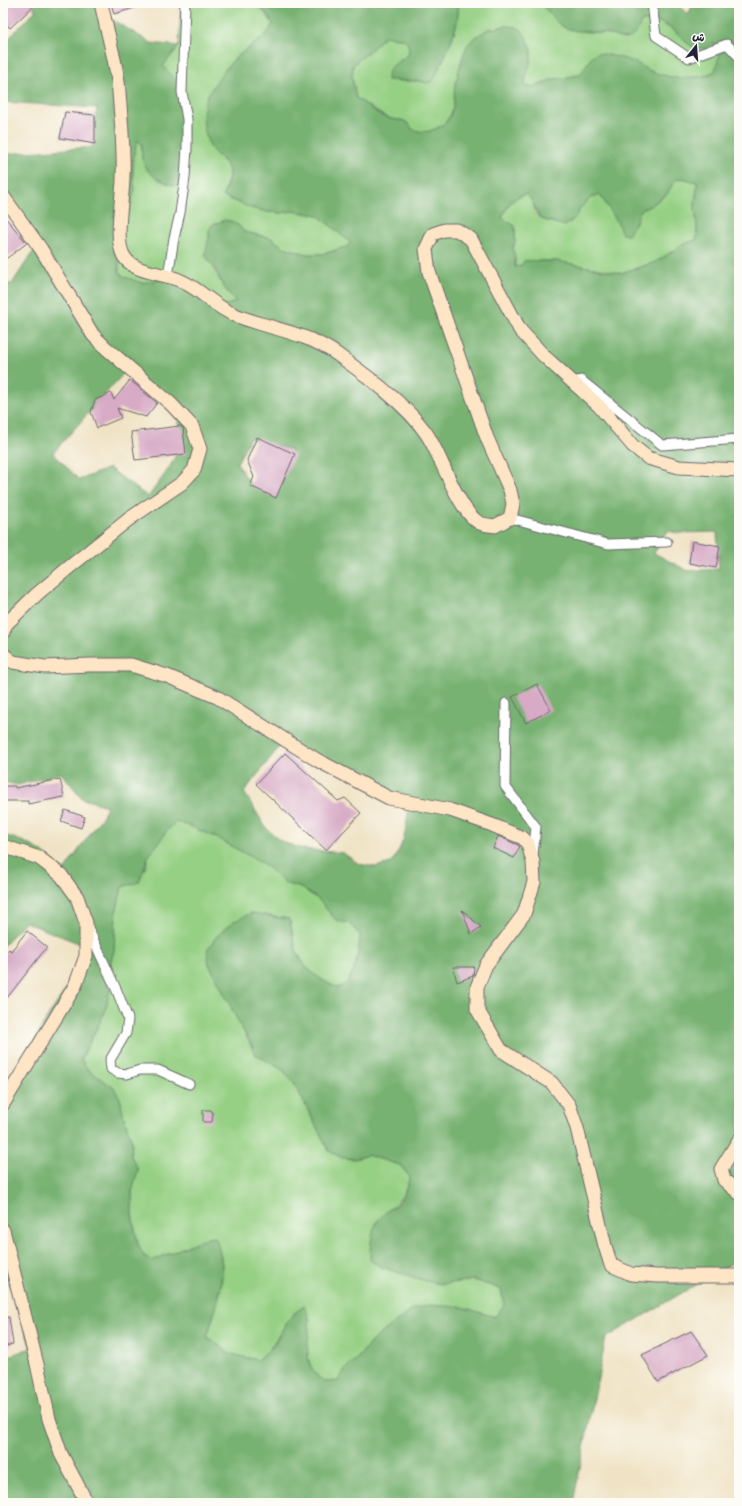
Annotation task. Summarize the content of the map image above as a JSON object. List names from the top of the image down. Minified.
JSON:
{"north":"top"}
